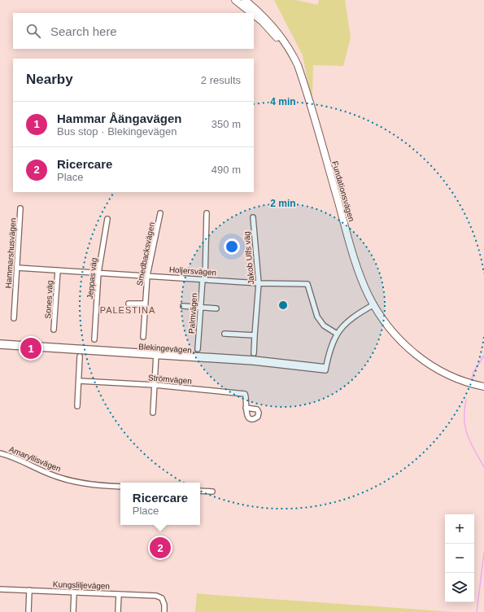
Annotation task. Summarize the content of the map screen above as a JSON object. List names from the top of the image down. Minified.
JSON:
{"streets":{"main road":["Fundationsvägen"],"street":["Hammarshusvägen","Smedbacksvägen","Jakob Ulfs väg","Holjersvägen","Jeppas väg","Sones väg","Palmvägen","Blekingevägen","Strömvägen","Amaryllisvägen","Kungsliljevägen"]},"crossings":[["Fundationsvägen","Blekingevägen"],["Hammarshusvägen","Holjersvägen"],["Smedbacksvägen","Holjersvägen"],["Jakob Ulfs väg","Holjersvägen"],["Holjersvägen","Jeppas väg"],["Holjersvägen","Sones väg"],["Holjersvägen","Palmvägen"],["Holjersvägen","Blekingevägen"]],"districts":["PALESTINA"],"page":{"search":"Search here","heading":["Nearby","2 results"],"list":[{"mark":"1","name":"Hammar Åängavägen","note":"Bus stop · Blekingevägen","value":"350 m"},{"mark":"2","name":"Ricercare","note":"Place","value":"490 m"}],"pins":["1","2"],"popup":["Ricercare","Place"],"map_buttons":["+","−"]},"rings":["4 min","2 min"]}
